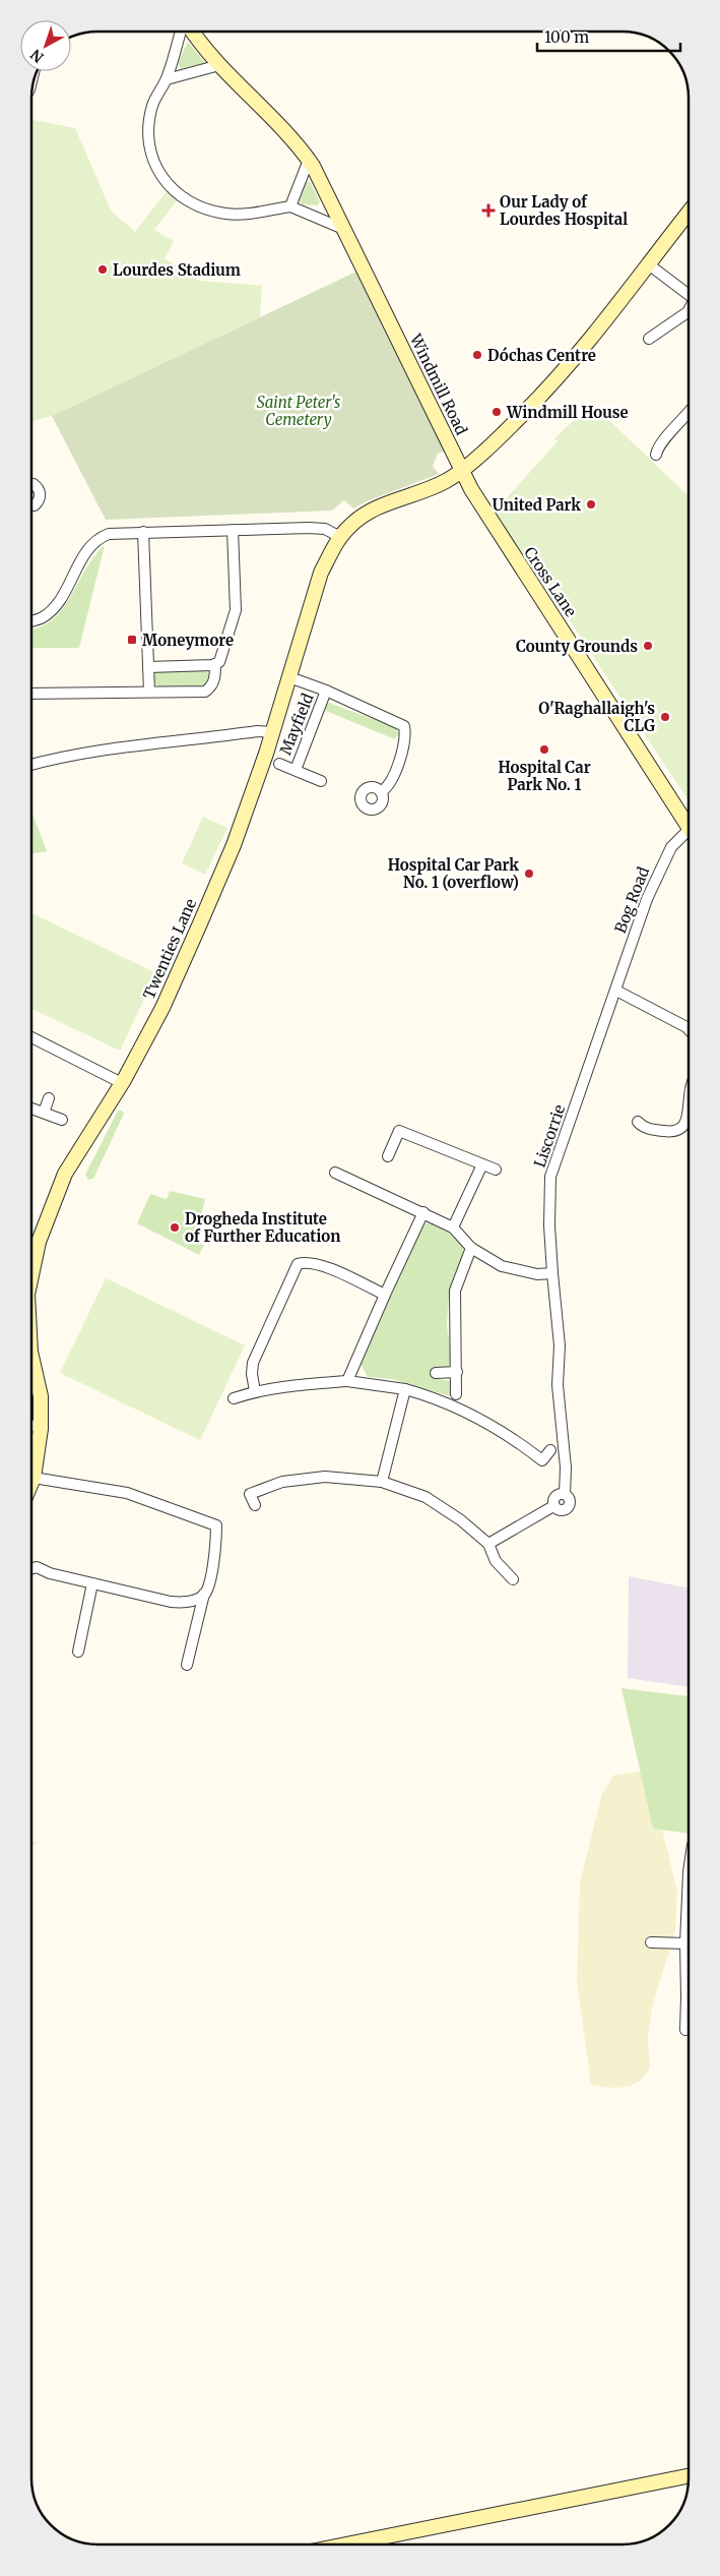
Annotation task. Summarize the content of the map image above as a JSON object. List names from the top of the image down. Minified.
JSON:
{"streets":{"street":["Windmill Road","Cross Lane","Mayfield","Bog Road","Twenties Lane","Liscorrie"]},"crossings":[["Windmill Road","Cross Lane"],["Windmill Road","Twenties Lane"],["Cross Lane","Twenties Lane"],["Mayfield","Twenties Lane"],["Bog Road","Liscorrie"]],"parks":["Saint Peter's Cemetery"],"places":{"health":["Our Lady of Lourdes Hospital"],"other":["Lourdes Stadium","Dóchas Centre","Windmill House","United Park","County Grounds","O'Raghallaigh's CLG","Hospital Car Park No. 1","Hospital Car Park No. 1 (overflow)","Drogheda Institute of Further Education"],"transit":["Moneymore"]},"scale_bar":"100 m","north":"bottom left"}
